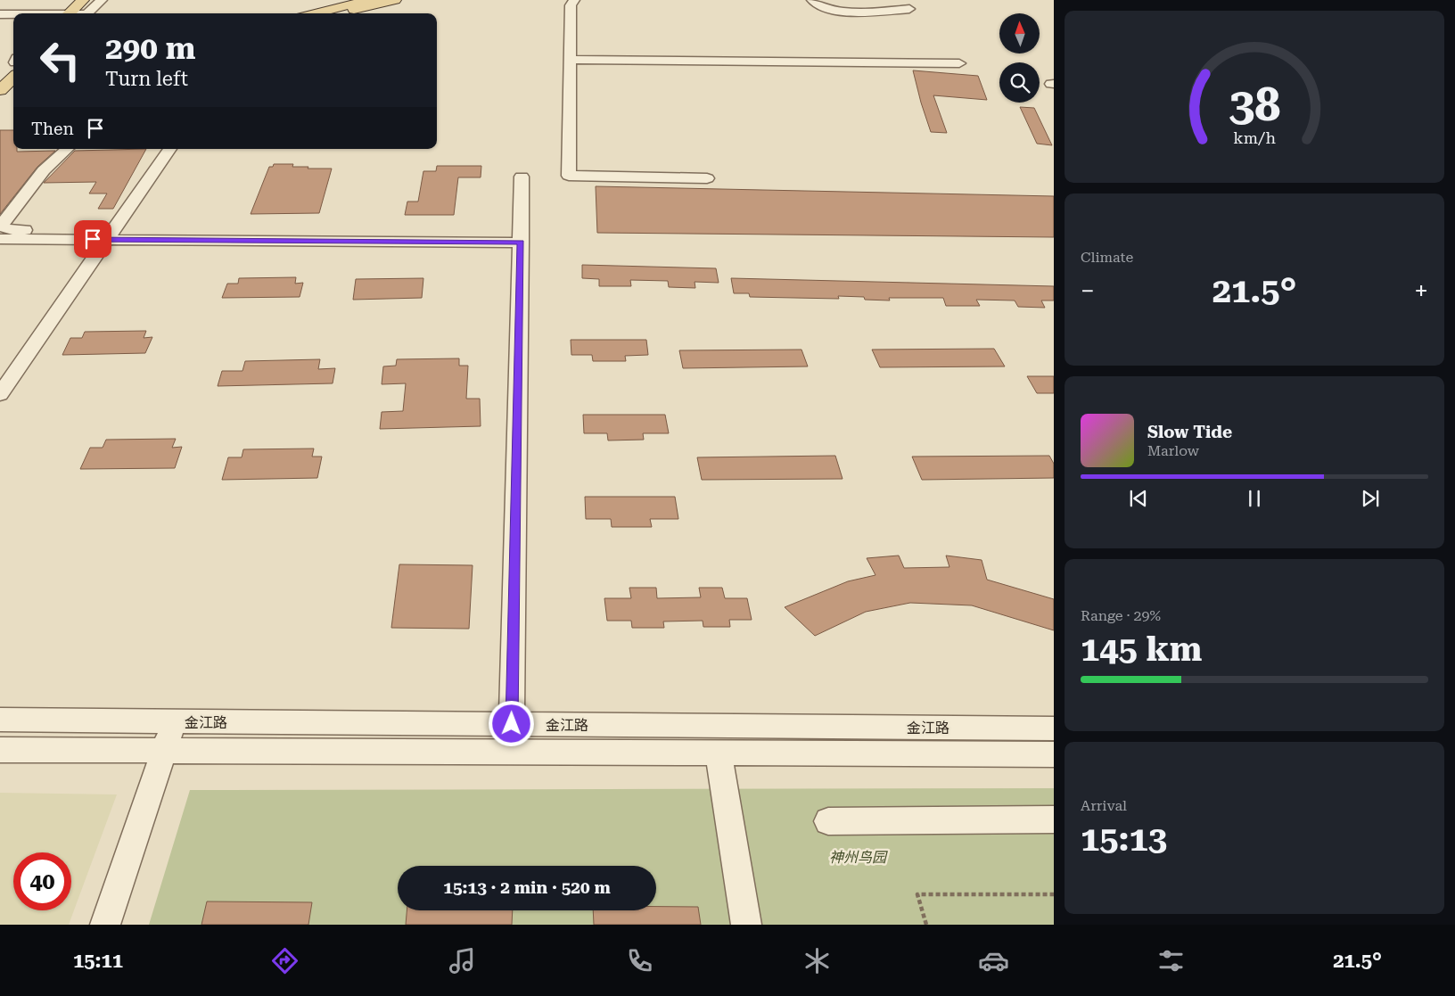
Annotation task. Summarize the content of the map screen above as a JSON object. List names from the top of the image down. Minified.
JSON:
{"streets":{"street":["金江路"]},"parks":["神州鸟园"],"north":"top","page":{"turn":["290 m","Turn left"],"then":"Then","tile":["Climate",["Range · 29%","145 km"],["Arrival","15:13"]],"heat":["−","21.5°","+"],"song":["Slow Tide","Marlow"],"limit":"40","trip":"15:13 · 2 min · 520 m","tabs":["15:11","21.5°"],"gauge":["38","km/h"]}}
